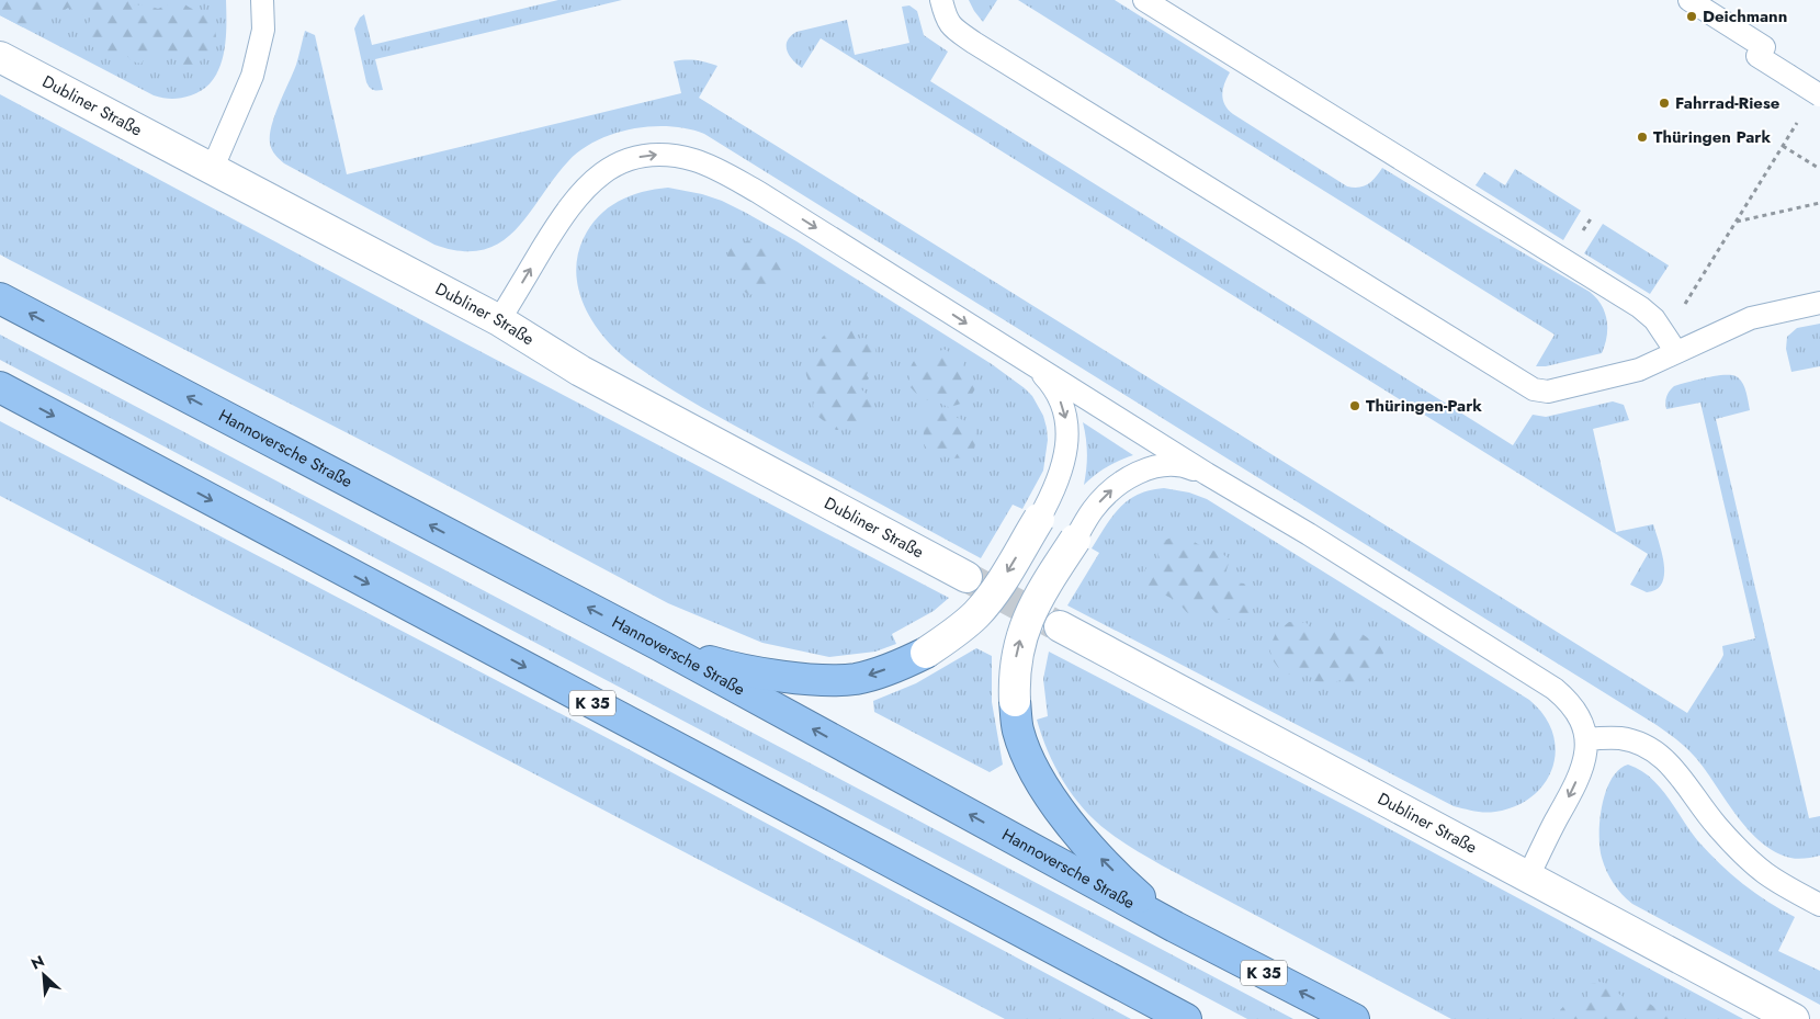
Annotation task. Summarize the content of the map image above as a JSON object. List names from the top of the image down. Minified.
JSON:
{"streets":{"highway":["Hannoversche Straße","K 35"],"street":["Dubliner Straße"]},"places":["Deichmann","Fahrrad-Riese","Thüringen Park","Thüringen-Park"],"north":"top left"}
